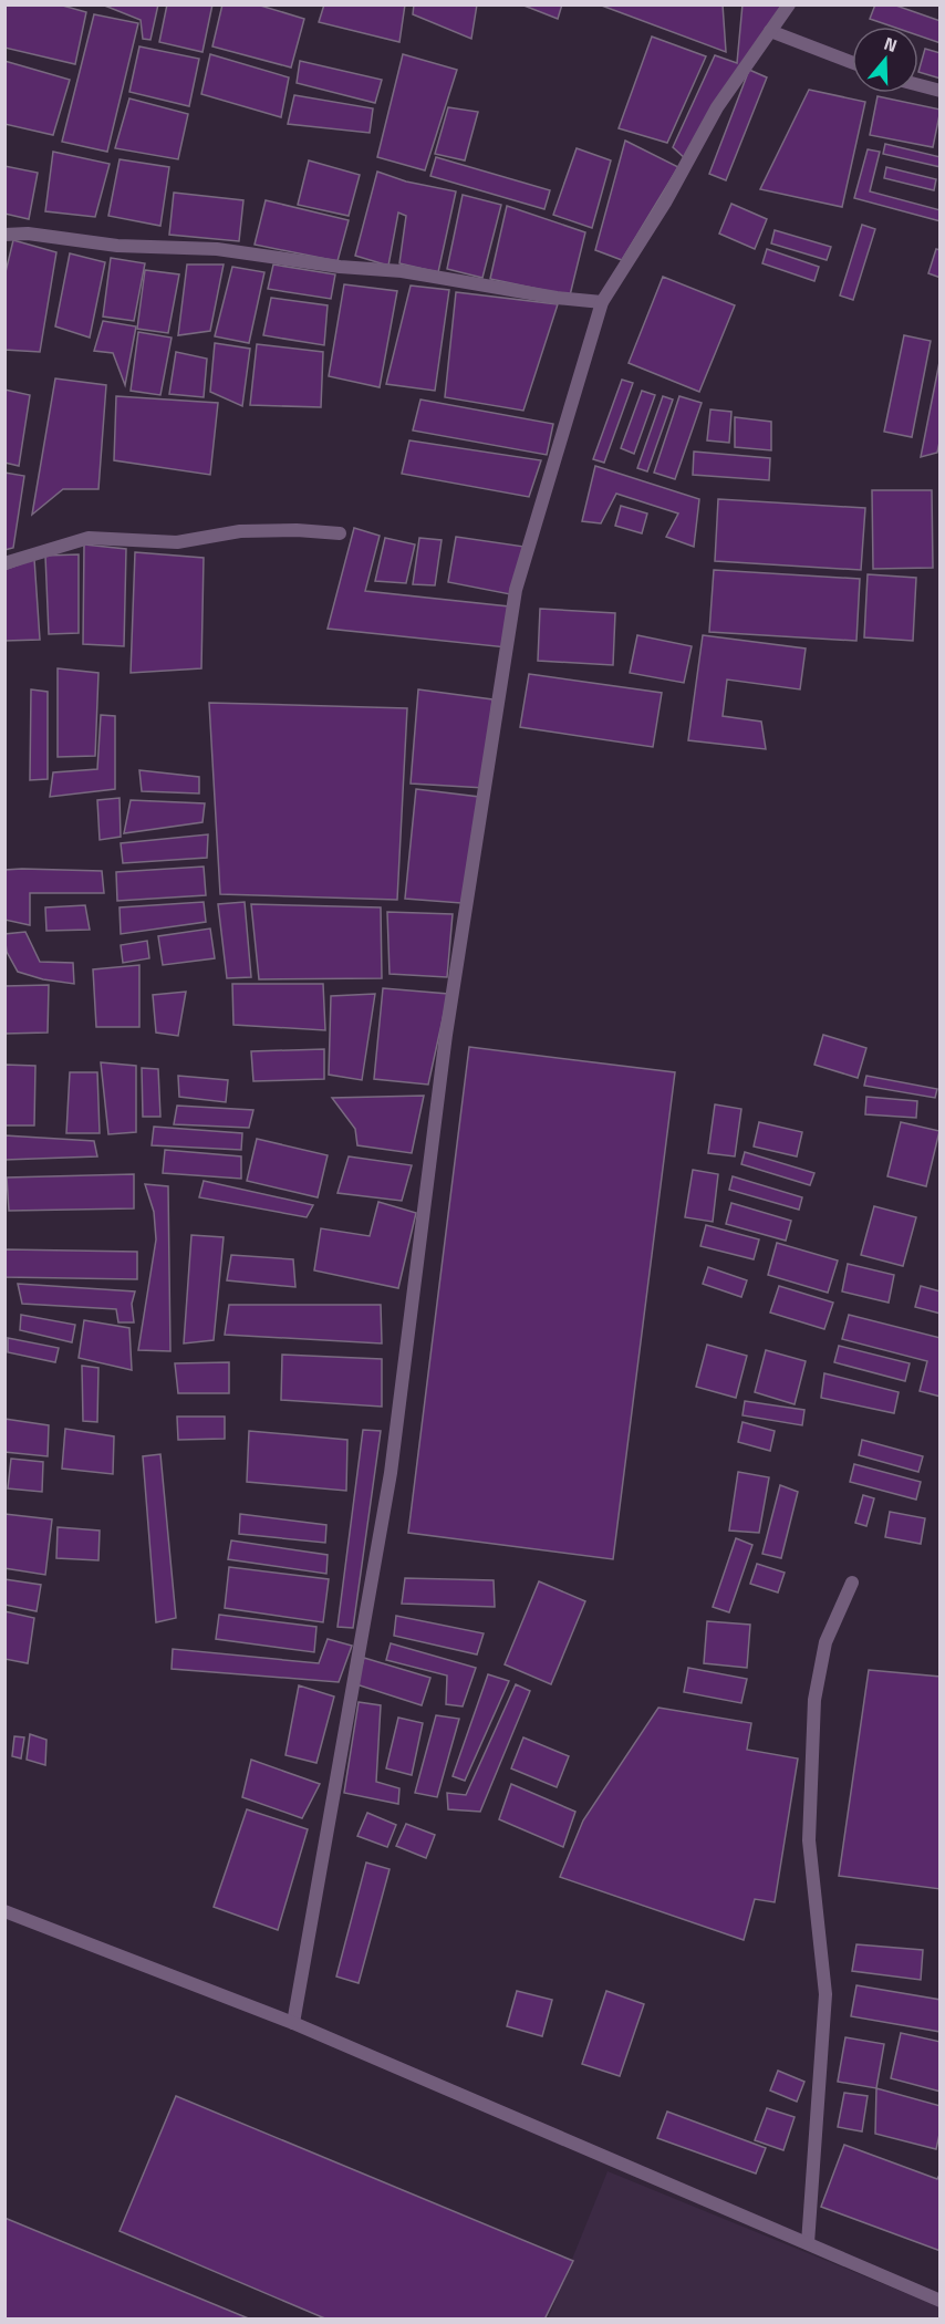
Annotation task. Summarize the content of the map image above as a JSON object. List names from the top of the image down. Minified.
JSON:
{"north":"top"}
